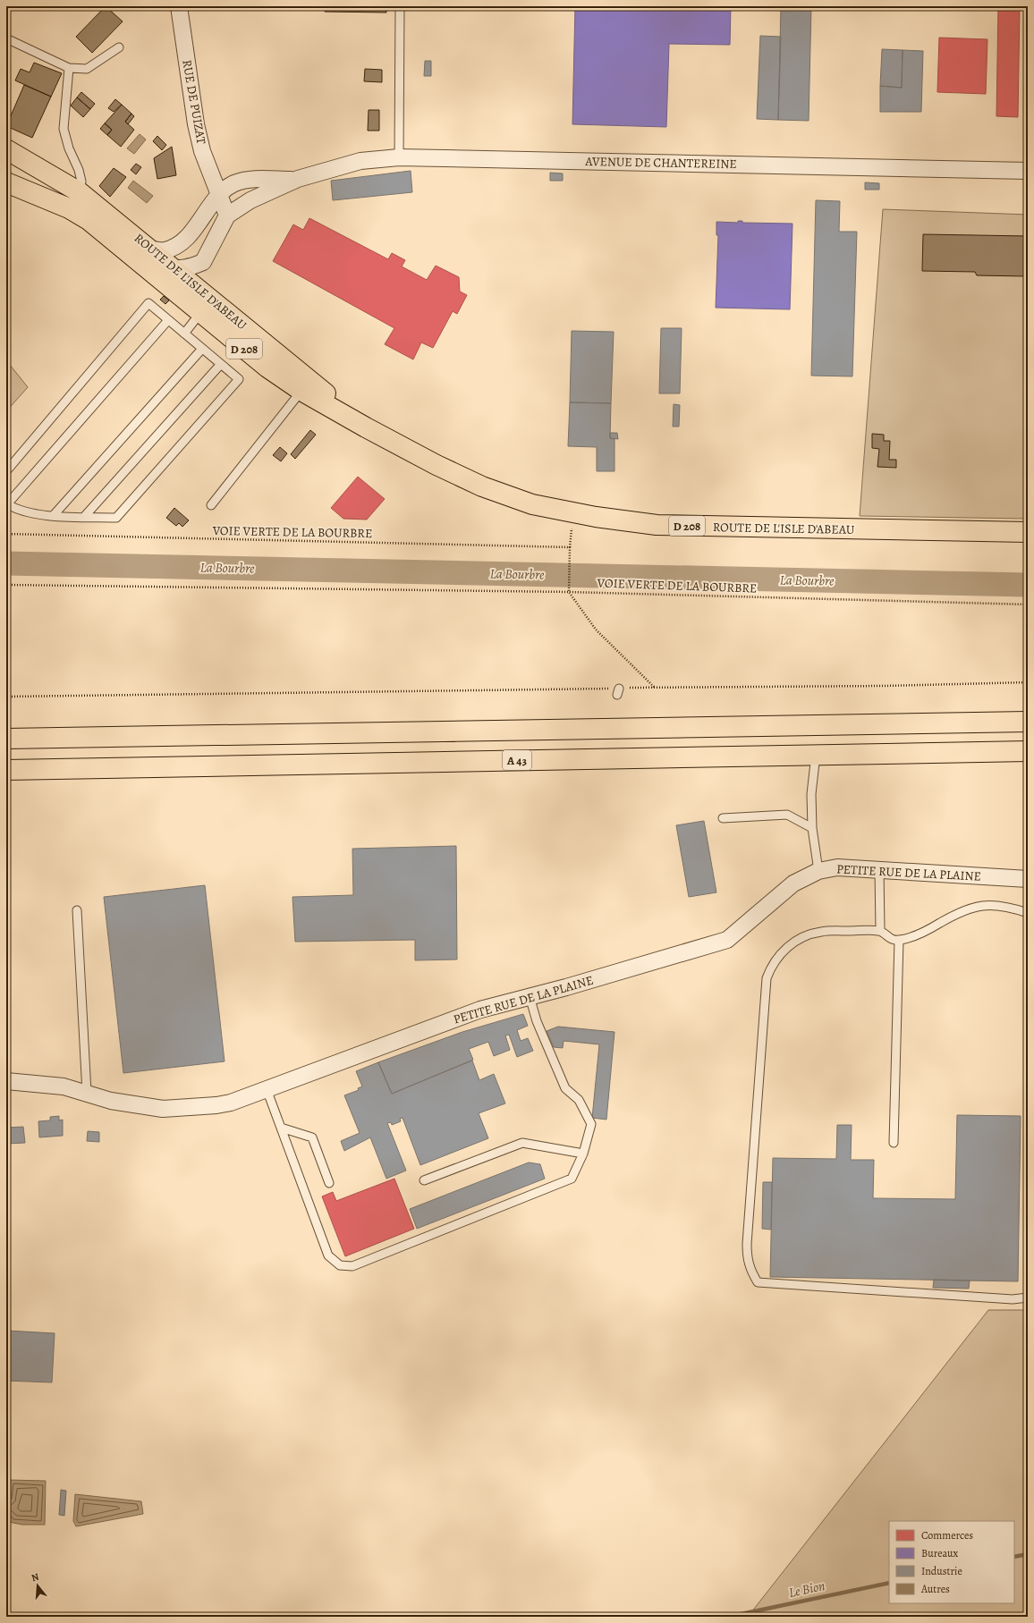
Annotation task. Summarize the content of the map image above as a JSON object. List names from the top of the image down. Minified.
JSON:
{"streets":{"main road":["ROUTE DE L'ISLE D'ABEAU","D 208","A 43"],"street":["RUE DE PUIZAT","AVENUE DE CHANTEREINE","PETITE RUE DE LA PLAINE"],"path":["VOIE VERTE DE LA BOURBRE"]},"crossings":[["RUE DE PUIZAT","AVENUE DE CHANTEREINE"],["AVENUE DE CHANTEREINE","ROUTE DE L'ISLE D'ABEAU"]],"water":["La Bourbre","Le Bion"],"legend":["Commerces","Bureaux","Industrie","Autres"],"north":"top"}
